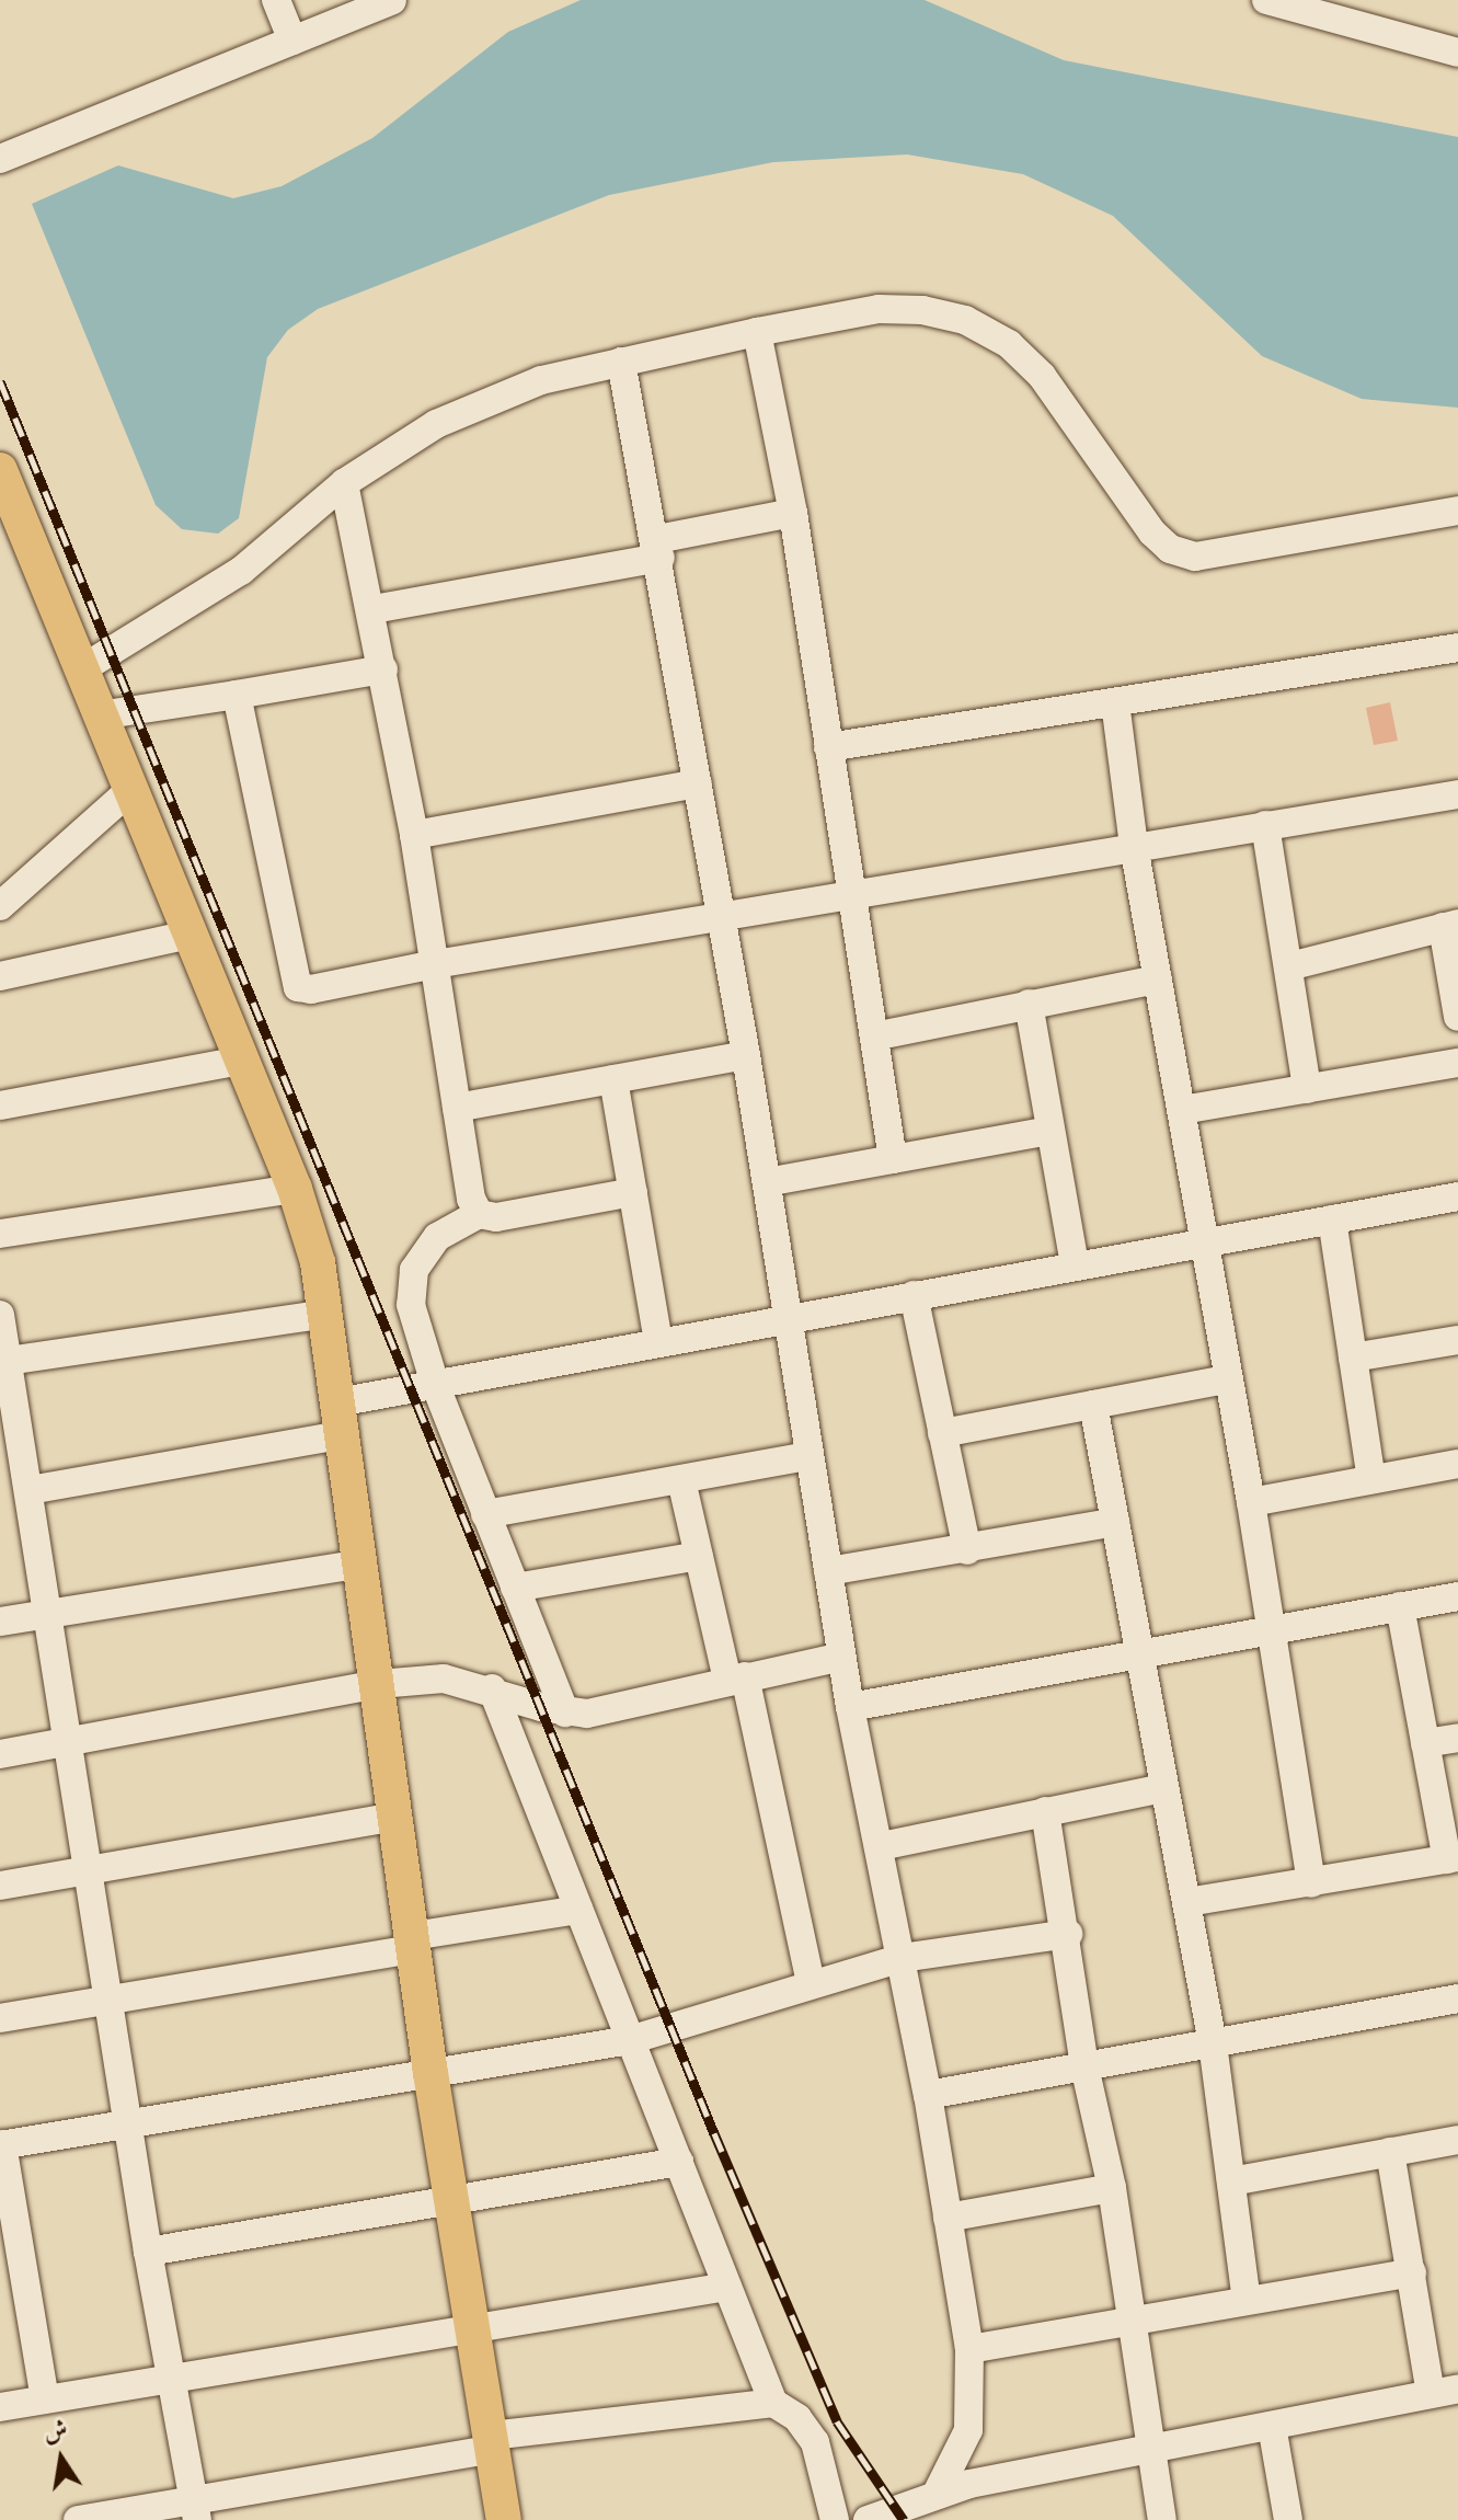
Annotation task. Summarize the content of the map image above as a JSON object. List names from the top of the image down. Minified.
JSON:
{"north":"top"}
